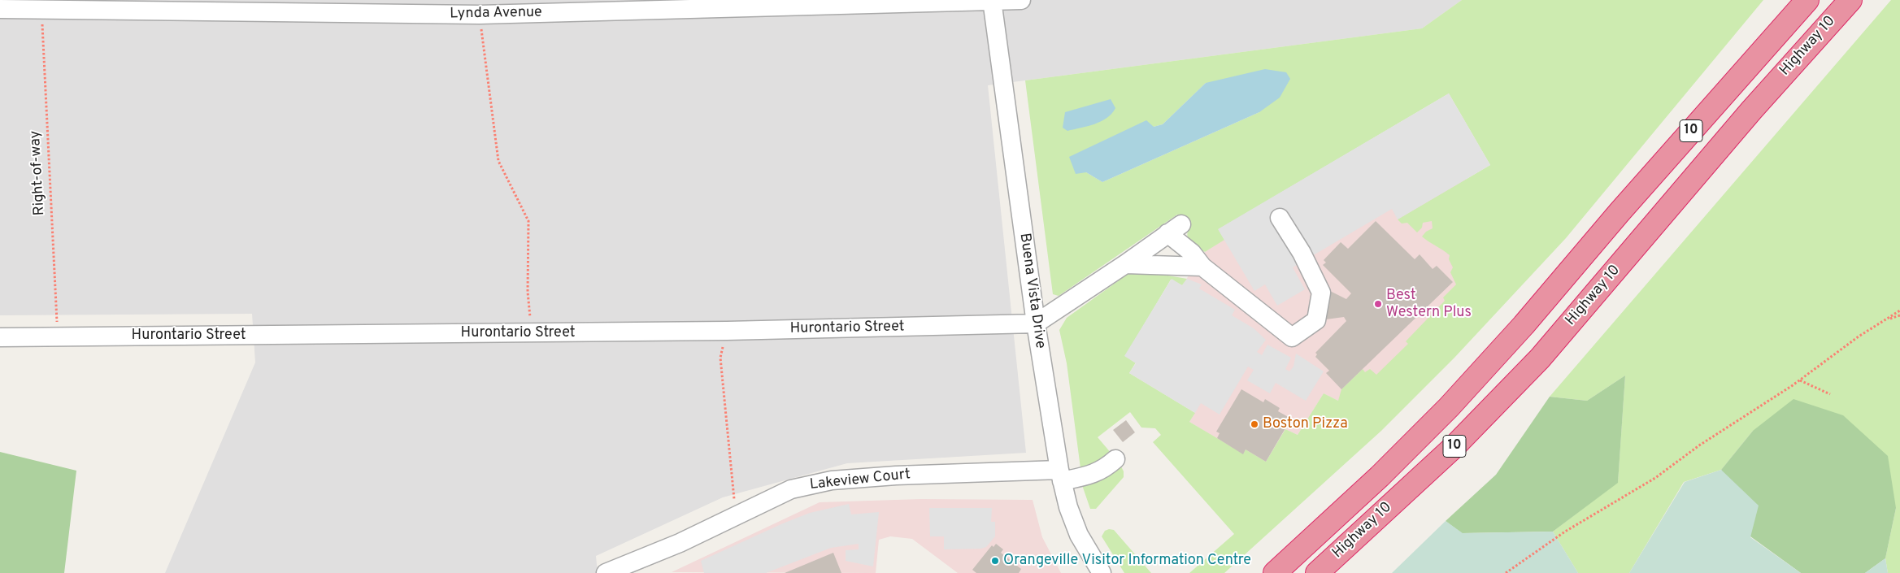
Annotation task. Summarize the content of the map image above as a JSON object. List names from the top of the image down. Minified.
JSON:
{"streets":{"highway":["Highway 10","10"],"street":["Lynda Avenue","Buena Vista Drive","Hurontario Street","Lakeview Court"],"path":["Right-of-way"]},"crossings":[["Lynda Avenue","Right-of-way"],["Lynda Avenue","Buena Vista Drive"],["Right-of-way","Hurontario Street"],["Buena Vista Drive","Hurontario Street"],["Buena Vista Drive","Lakeview Court"]],"places":["Best Western Plus","Boston Pizza","Orangeville Visitor Information Centre"]}
